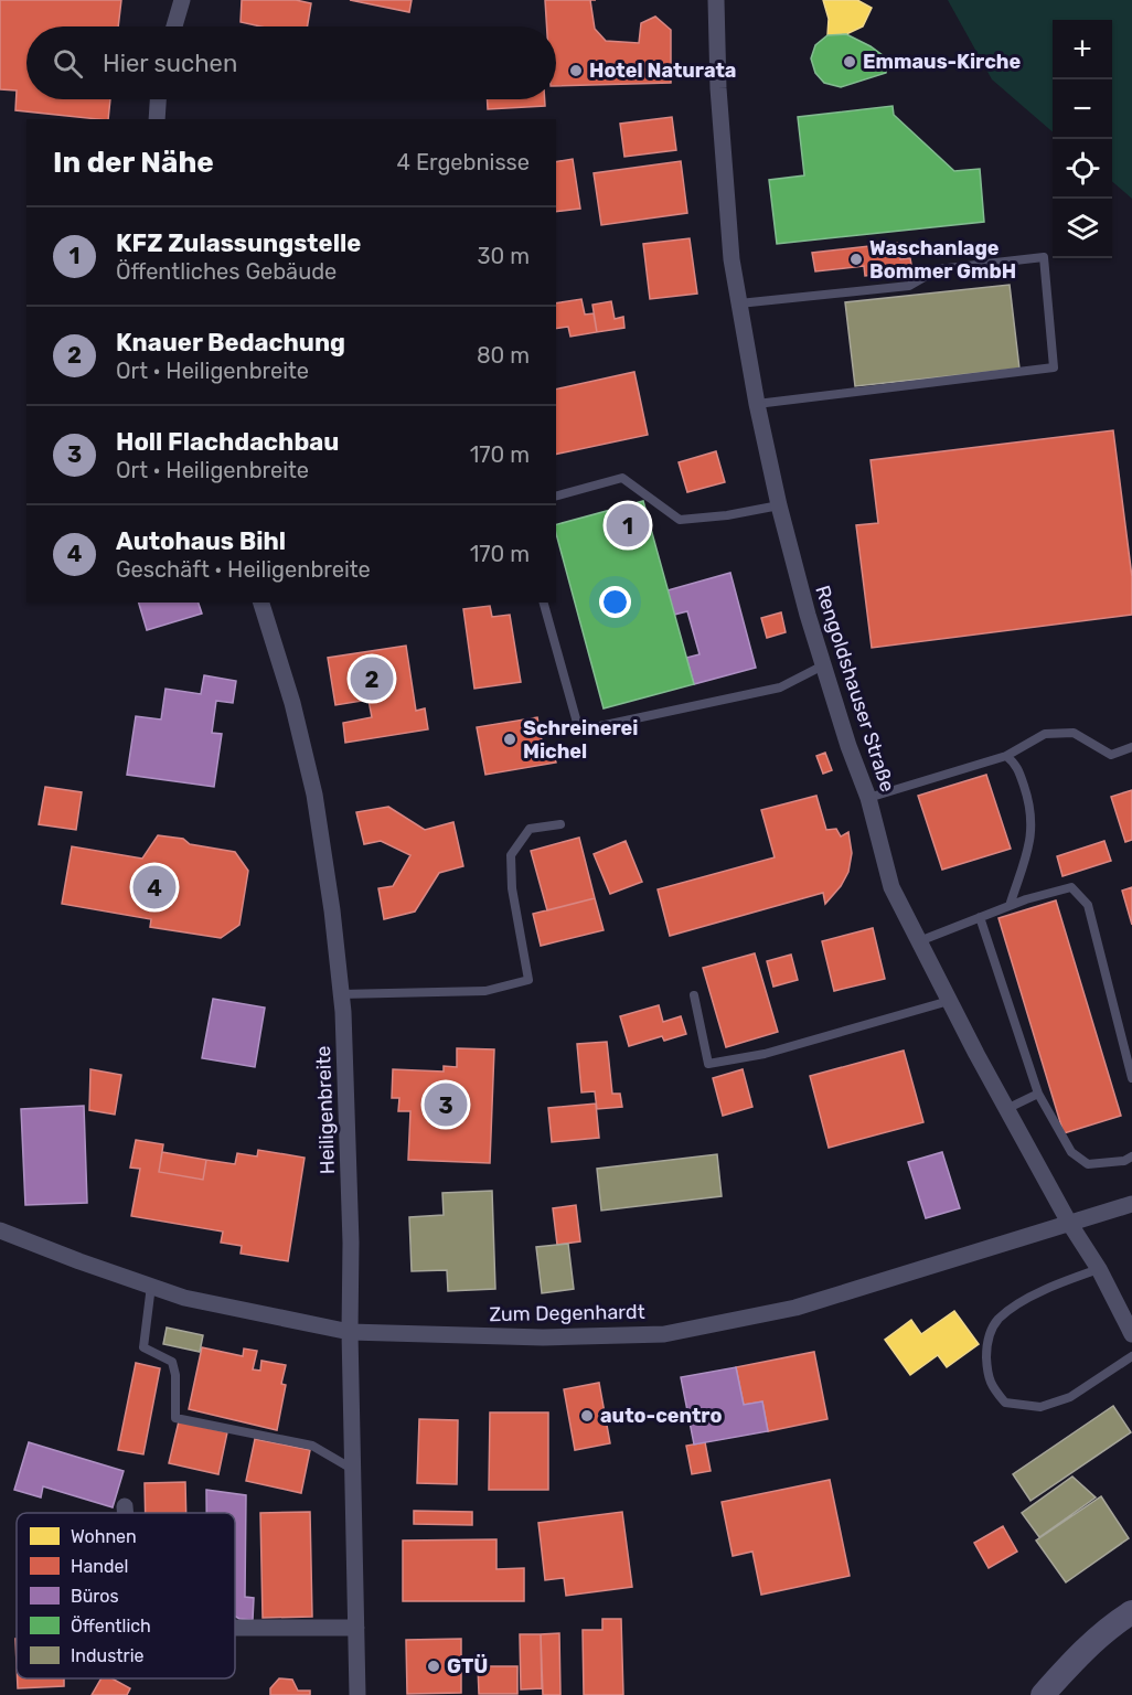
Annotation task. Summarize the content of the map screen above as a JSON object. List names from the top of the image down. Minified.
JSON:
{"streets":{"street":["Rengoldshauser Straße","Heiligenbreite","Zum Degenhardt"]},"crossings":[["Rengoldshauser Straße","Zum Degenhardt"],["Heiligenbreite","Zum Degenhardt"]],"places":["Emmaus-Kirche","Hotel Naturata","Waschanlage Bommer GmbH","Schreinerei Michel","auto-centro","GTÜ"],"legend":["Wohnen","Handel","Büros","Öffentlich","Industrie"],"page":{"map_buttons":["+","−"],"search":"Hier suchen","heading":["In der Nähe","4 Ergebnisse"],"list":[{"mark":"1","name":"KFZ Zulassungstelle","note":"Öffentliches Gebäude","value":"30 m"},{"mark":"2","name":"Knauer Bedachung","note":"Ort · Heiligenbreite","value":"80 m"},{"mark":"3","name":"Holl Flachdachbau","note":"Ort · Heiligenbreite","value":"170 m"},{"mark":"4","name":"Autohaus Bihl","note":"Geschäft · Heiligenbreite","value":"170 m"}],"pins":["1","2","4","3"]}}
